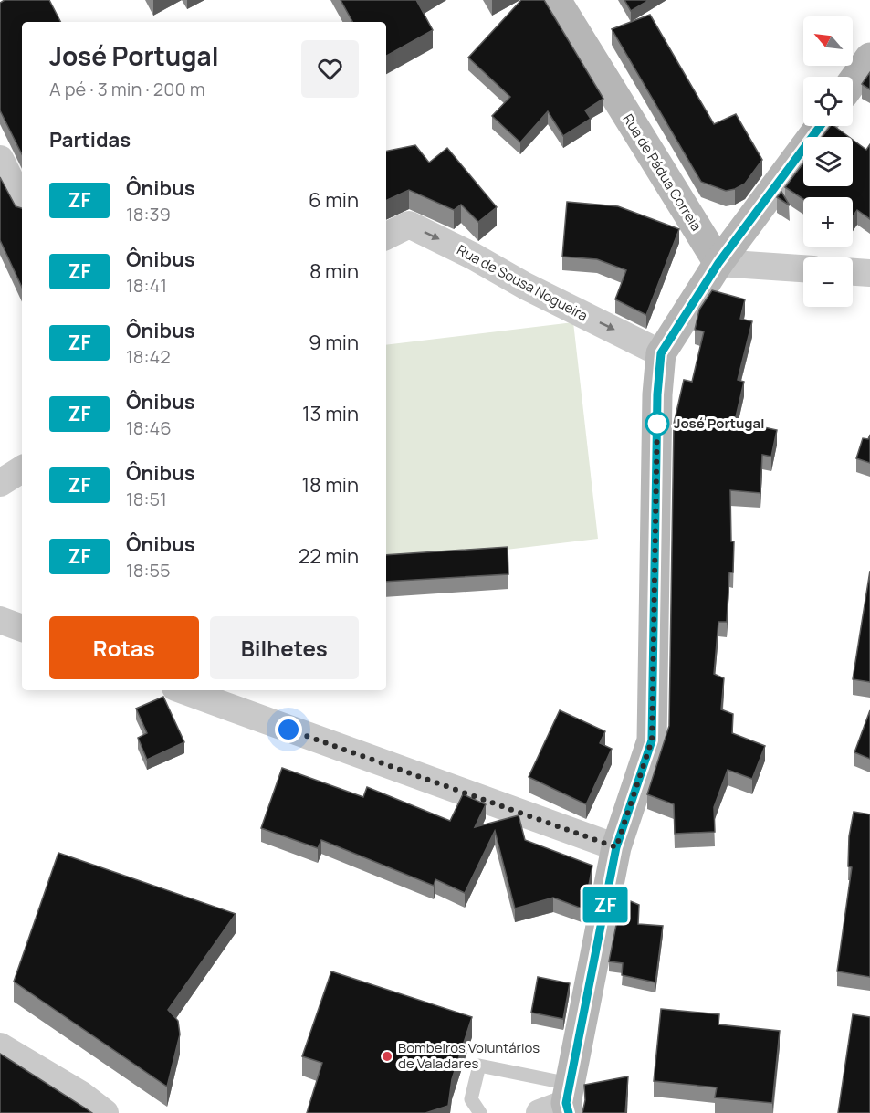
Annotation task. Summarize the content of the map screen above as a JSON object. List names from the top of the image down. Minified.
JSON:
{"streets":{"main road":["Rua de Pádua Correia"],"street":["Rua de Sousa Nogueira"]},"one_way":["Rua de Sousa Nogueira"],"places":["José Portugal","Bombeiros Voluntários de Valadares"],"lines":["bus line ZF"],"north":"top left","page":{"on_map":"ZF","map_buttons":["+","−"],"heading":[["José Portugal","A pé · 3 min · 200 m"],"Partidas"],"list":[{"mark":"ZF","name":"Ônibus","note":"18:39","value":"6 min"},{"mark":"ZF","name":"Ônibus","note":"18:41","value":"8 min"},{"mark":"ZF","name":"Ônibus","note":"18:42","value":"9 min"},{"mark":"ZF","name":"Ônibus","note":"18:46","value":"13 min"},{"mark":"ZF","name":"Ônibus","note":"18:51","value":"18 min"},{"mark":"ZF","name":"Ônibus","note":"18:55","value":"22 min"}],"buttons":["Rotas","Bilhetes"]}}
